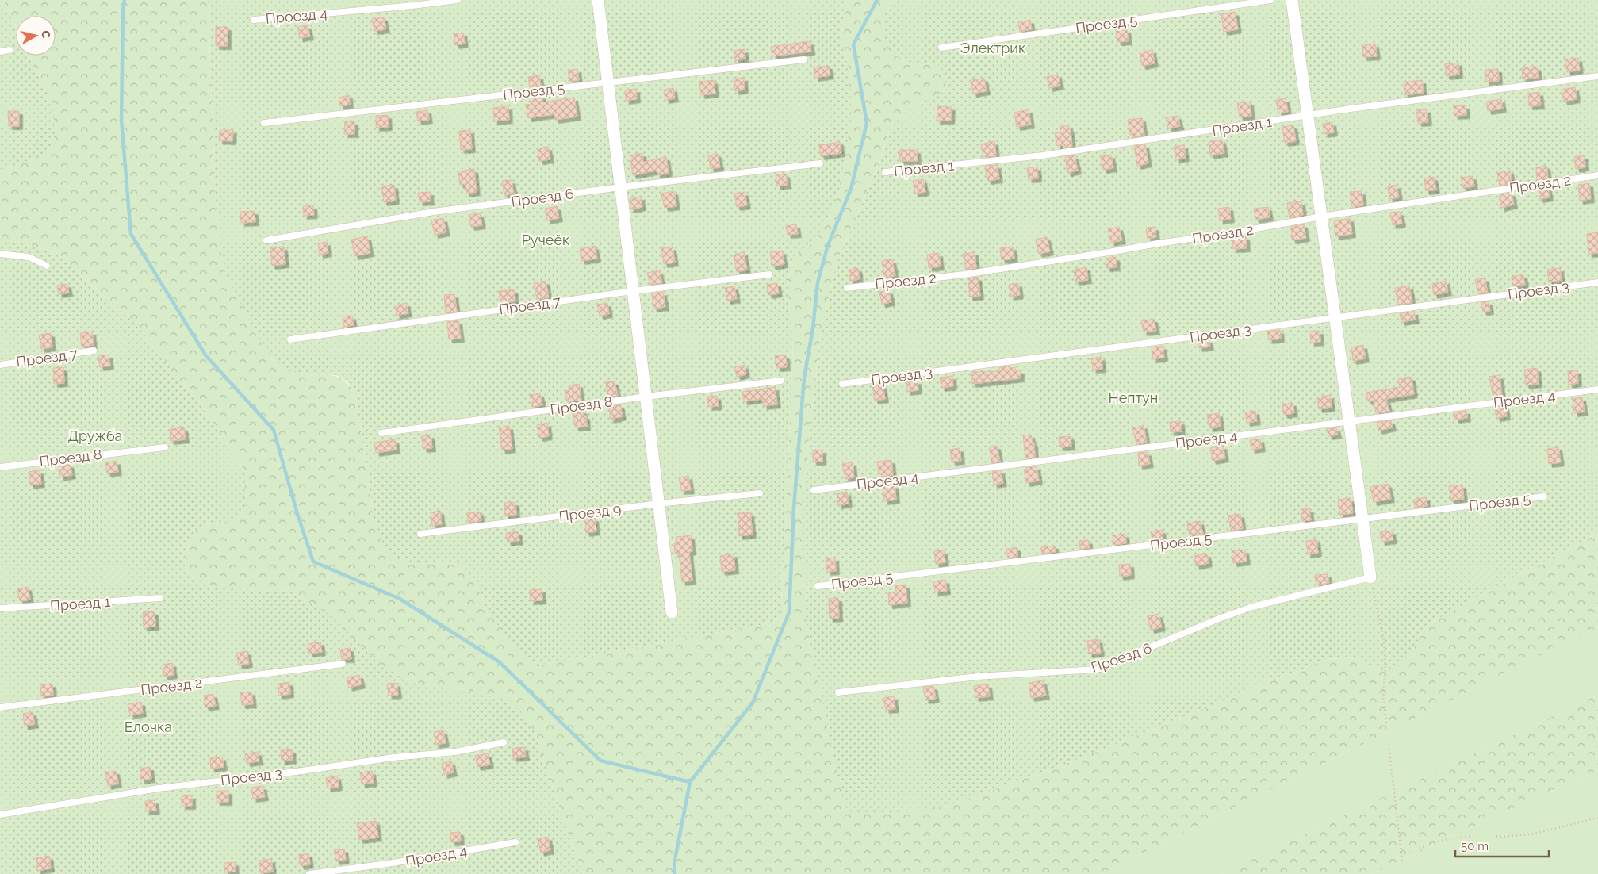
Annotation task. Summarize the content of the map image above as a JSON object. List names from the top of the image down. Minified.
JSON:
{"streets":{"lane":["Проезд 4","Проезд 5","Проезд 1","Проезд 2","Проезд 6","Проезд 3","Проезд 7","Проезд 8","Проезд 9"]},"parks":["Электрик","Ручеёк","Нептун","Дружба","Елочка"],"scale_bar":"50 m","north":"right"}
